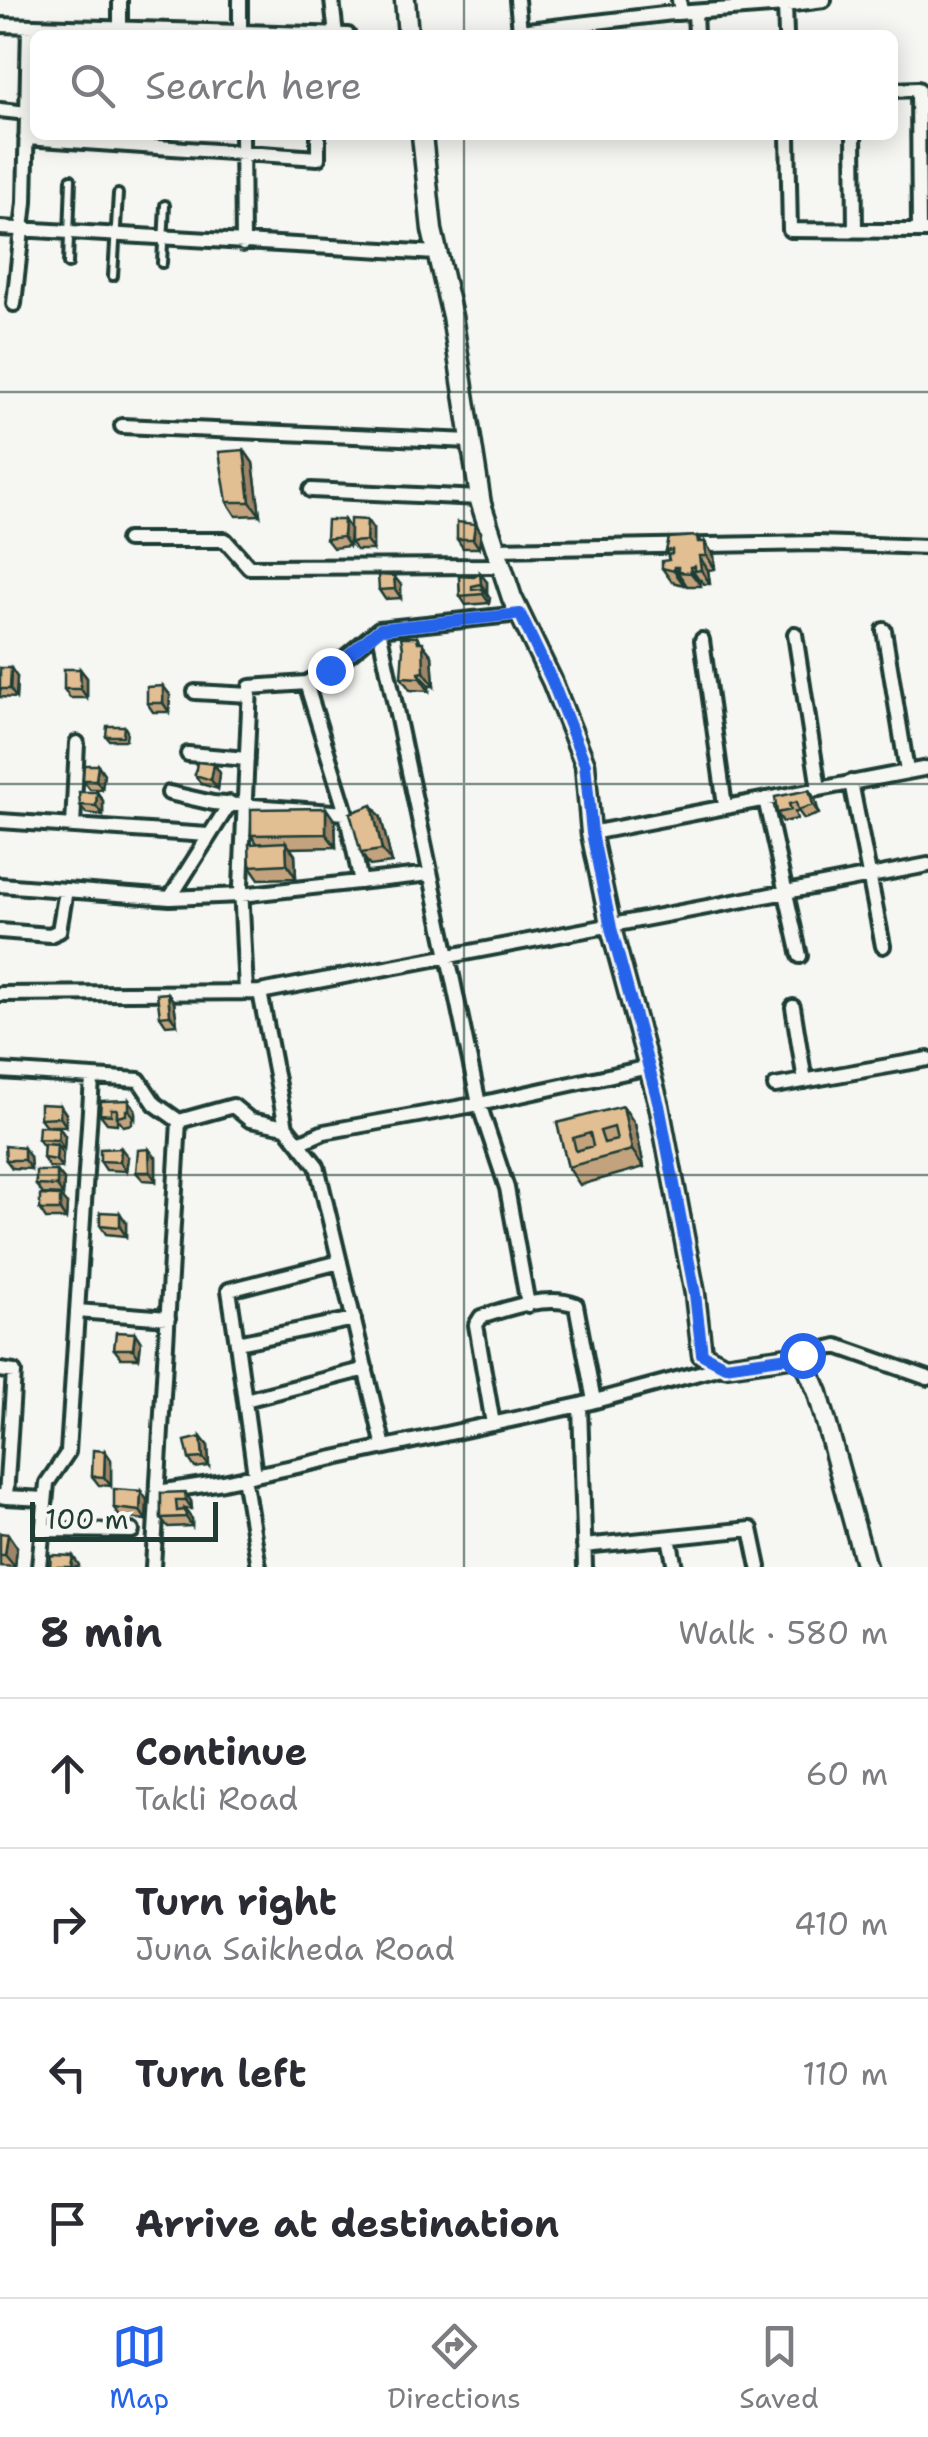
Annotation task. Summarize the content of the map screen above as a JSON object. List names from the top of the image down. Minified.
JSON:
{"scale_bar":"100 m","page":{"search":"Search here","scale":"100 m","heading":["8 min","Walk · 580 m"],"list":[["Continue","Takli Road","60 m"],["Turn right","Juna Saikheda Road","410 m"],["Turn left","110 m"],"Arrive at destination"],"nav":["Map","Directions","Saved"]}}
